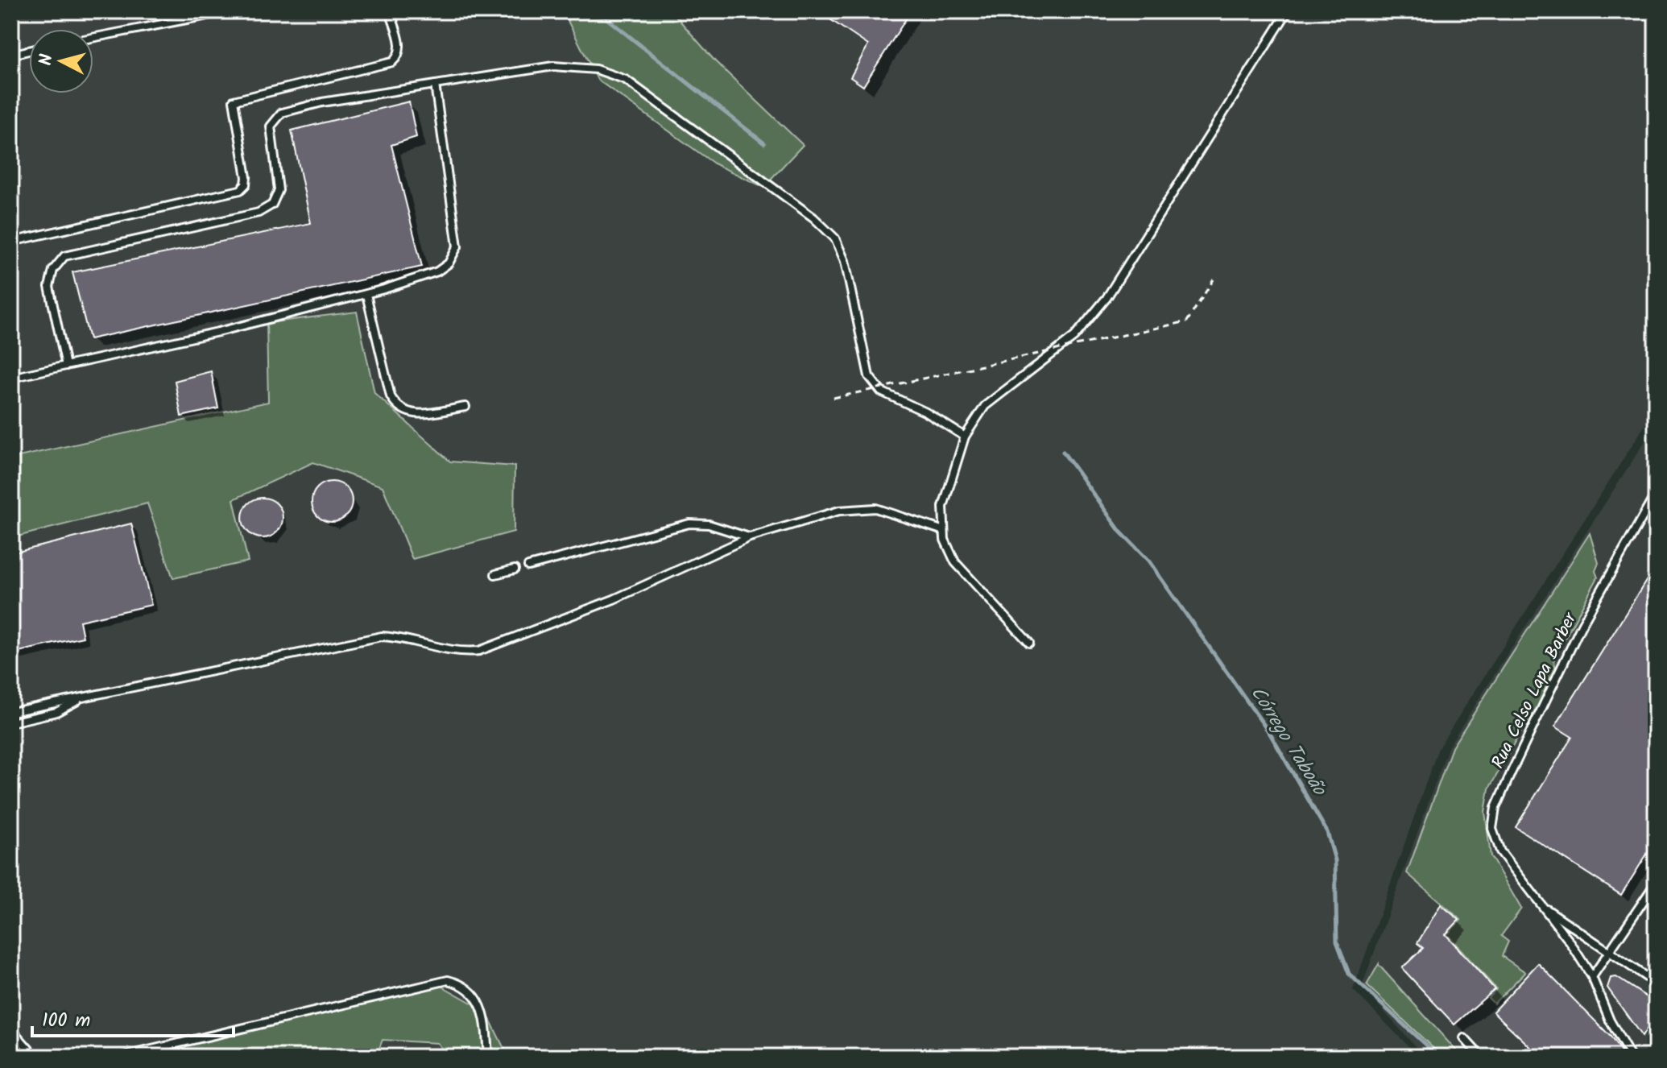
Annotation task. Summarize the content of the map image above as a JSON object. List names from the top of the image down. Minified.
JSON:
{"streets":{"lane":["Rua Celso Lapa Barber"]},"water":["Córrego Taboão"],"scale_bar":"100 m","north":"left"}
